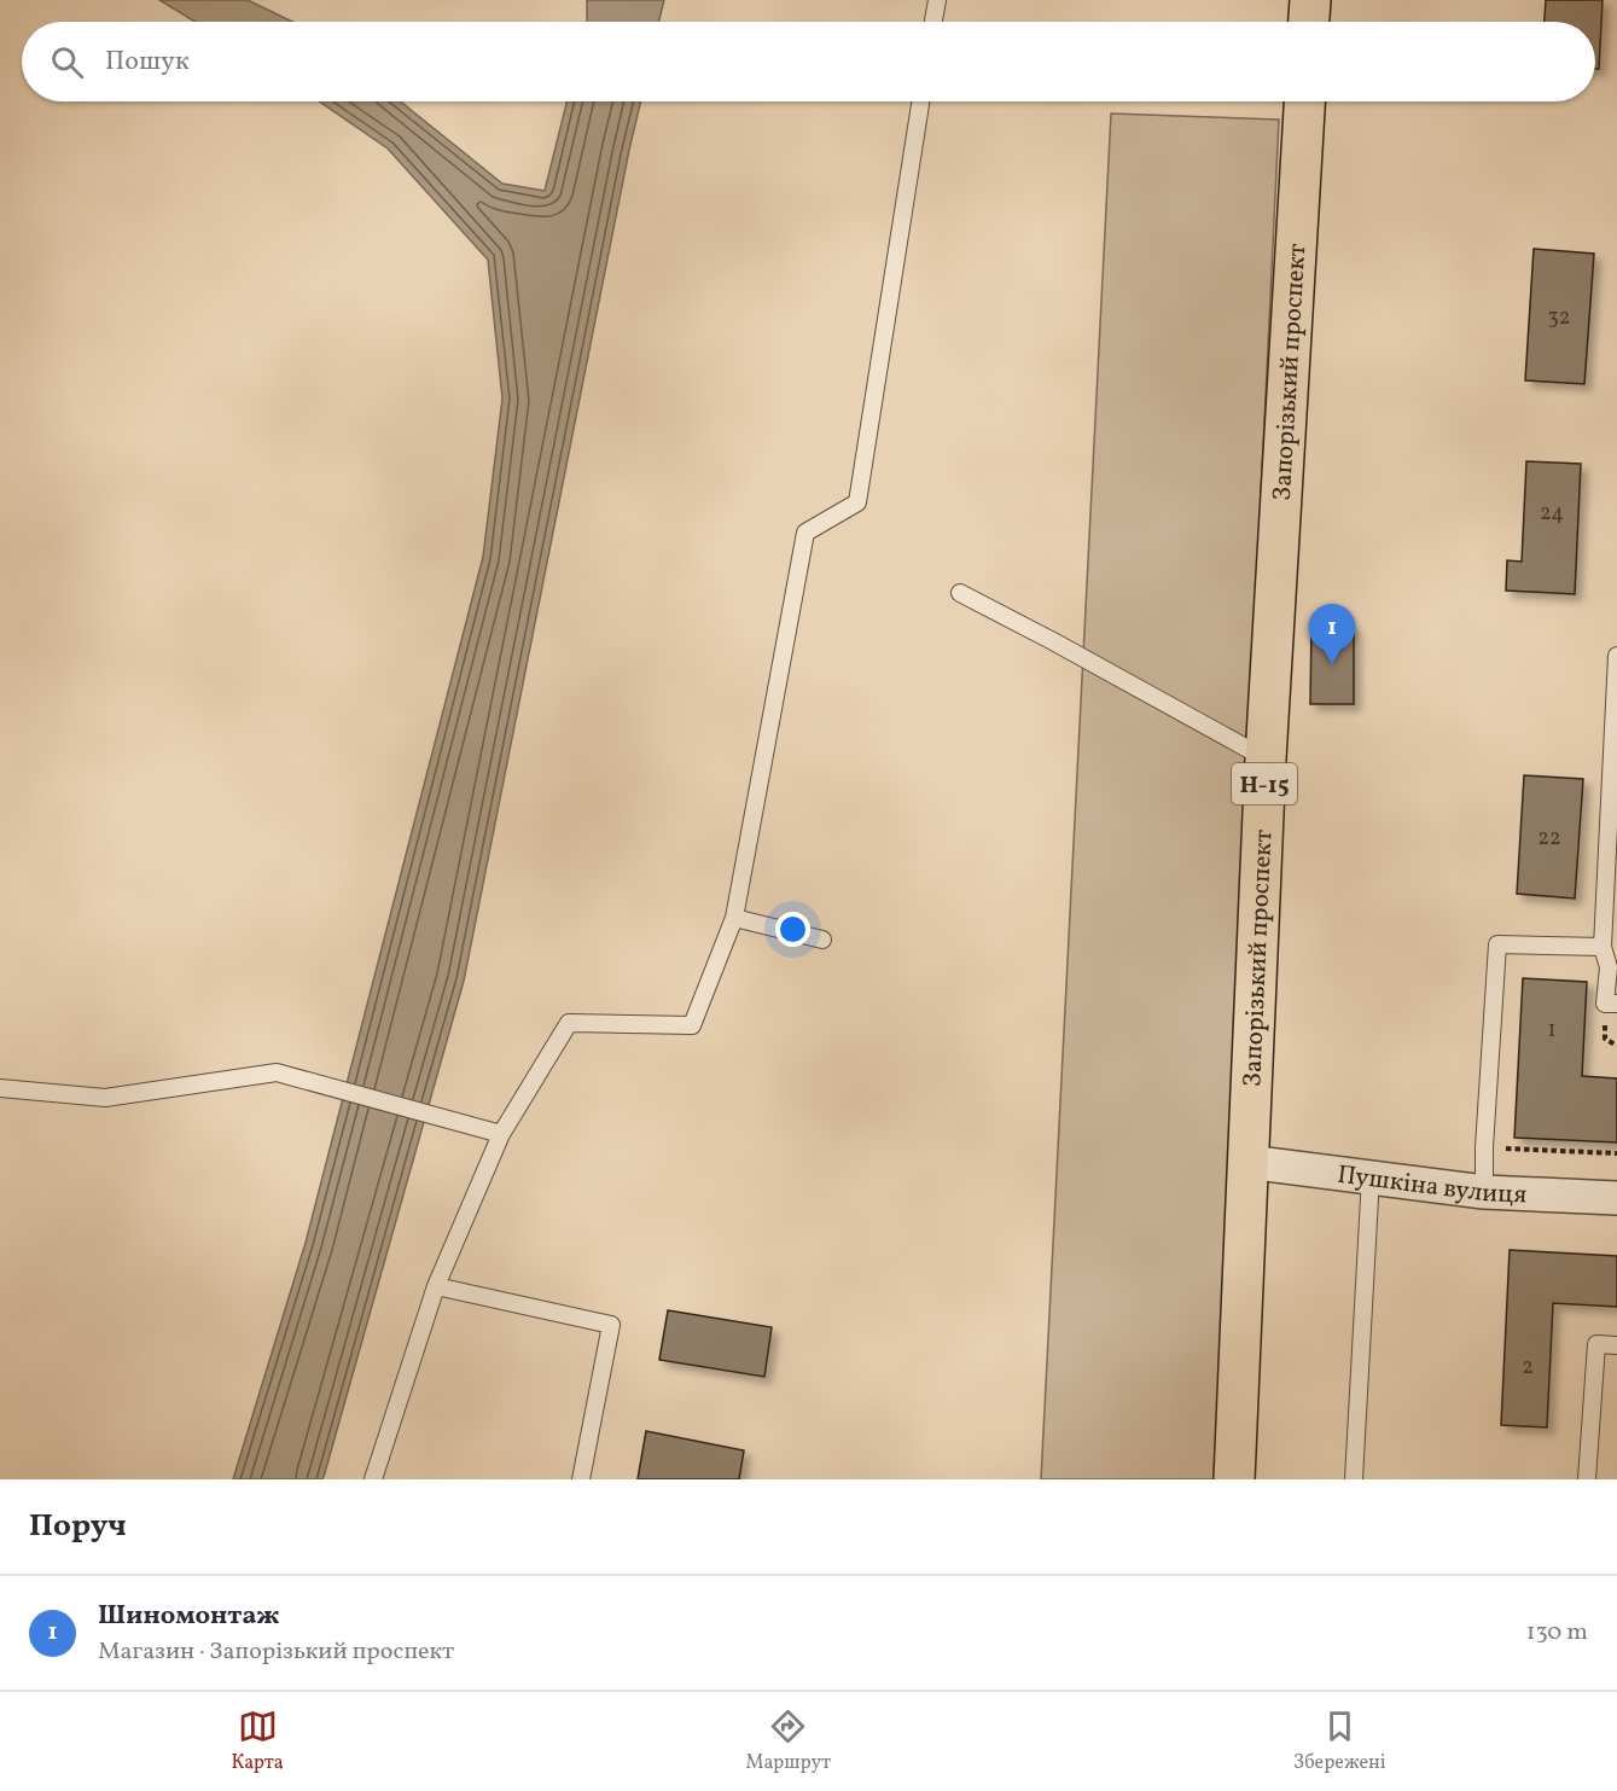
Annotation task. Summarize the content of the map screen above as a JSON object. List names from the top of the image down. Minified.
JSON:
{"streets":{"main road":["Запорізький проспект","Н-15"],"street":["Пушкіна вулиця"]},"crossings":[["Запорізький проспект","Пушкіна вулиця"]],"house_numbers":["32","24","22","1","2"],"page":{"search":"Пошук","pins":"1","heading":"Поруч","list":[{"mark":"1","name":"Шиномонтаж","note":"Магазин · Запорізький проспект","value":"130 m"}],"nav":["Карта","Маршрут","Збережені"]}}
